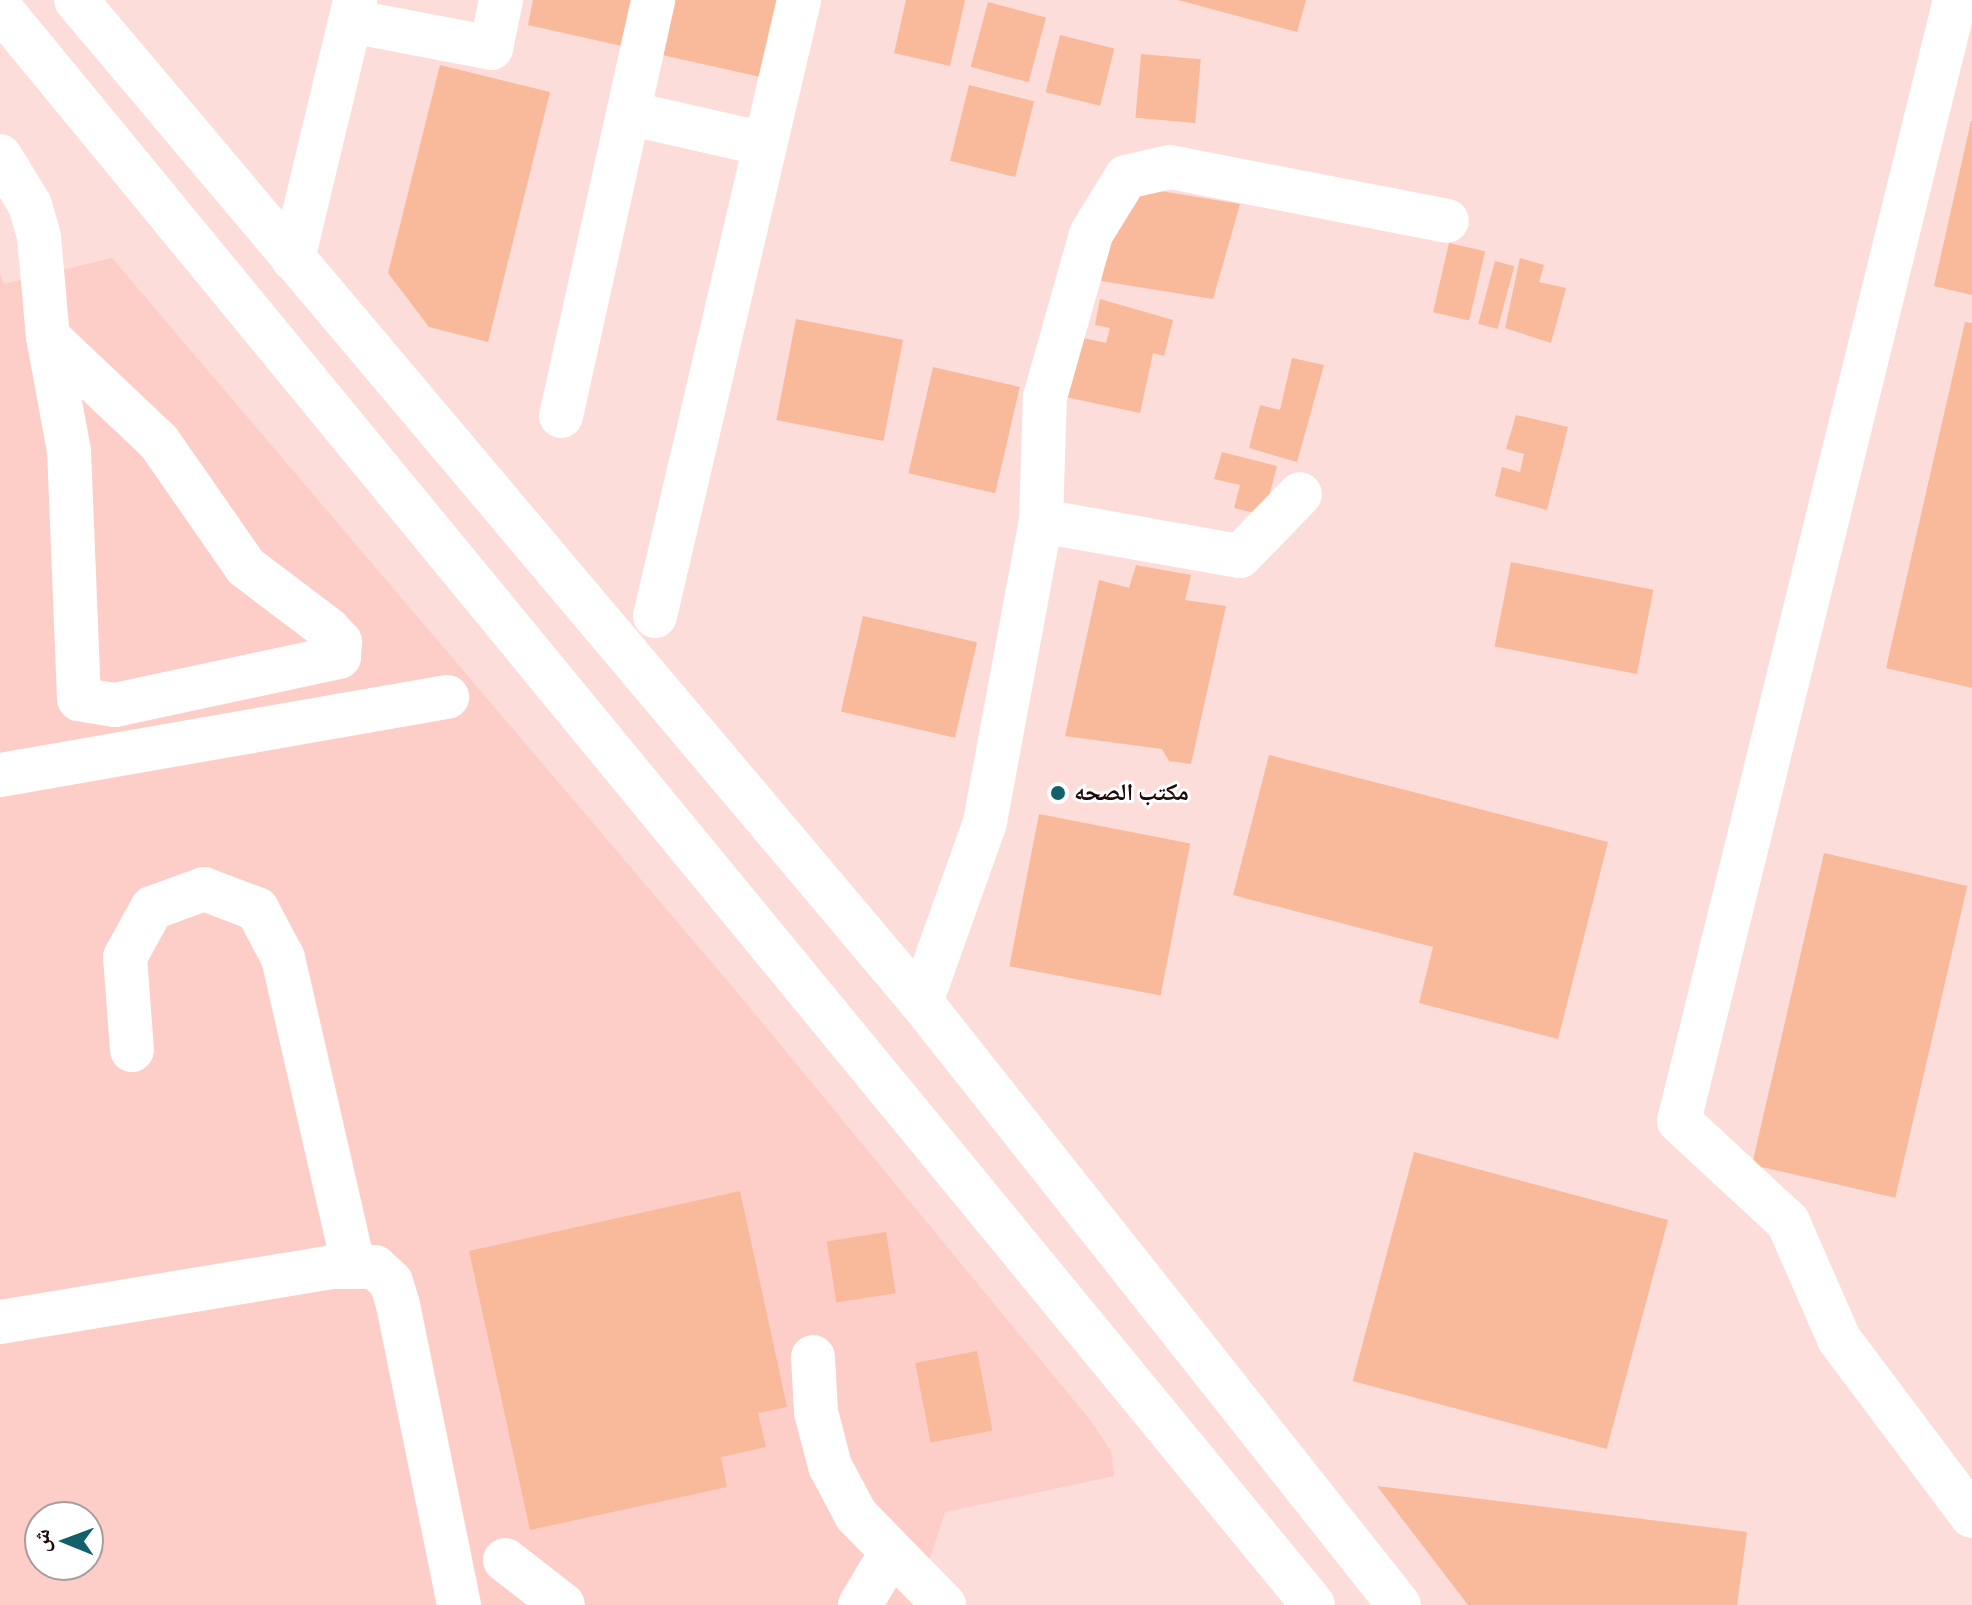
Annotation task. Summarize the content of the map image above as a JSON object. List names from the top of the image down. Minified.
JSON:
{"places":["مكتب الصحه"],"north":"left"}
